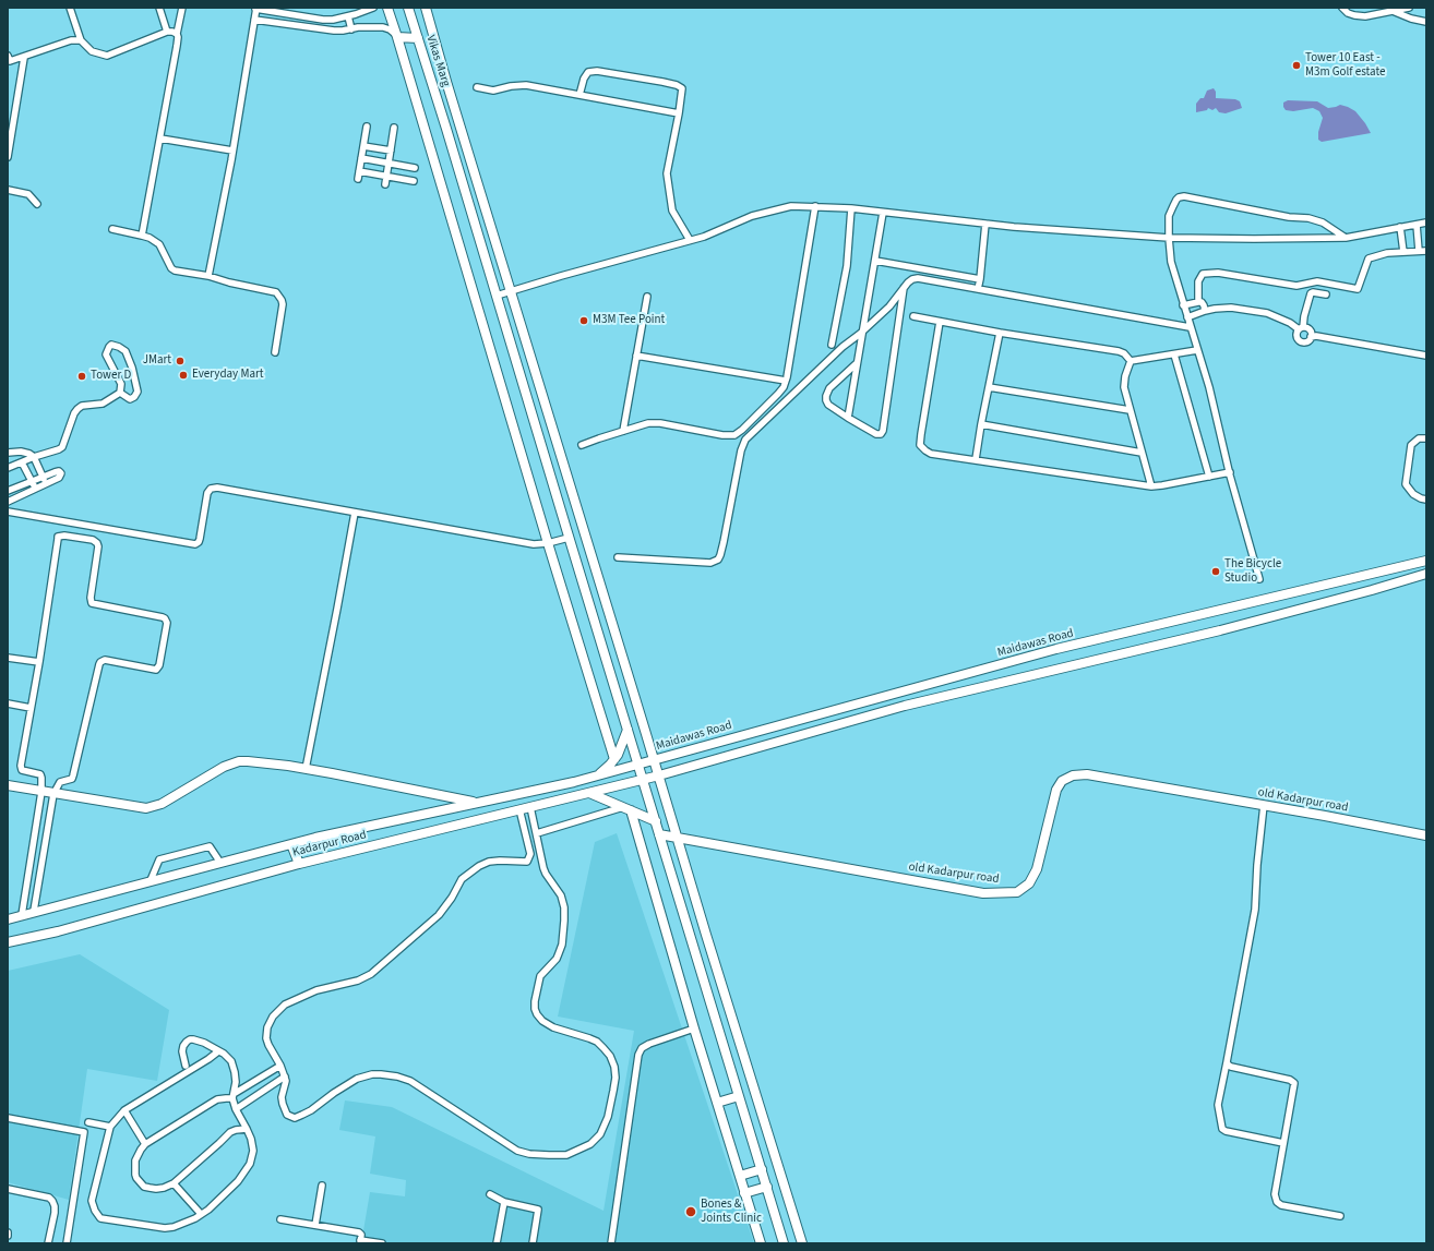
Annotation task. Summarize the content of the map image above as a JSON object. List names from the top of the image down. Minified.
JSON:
{"streets":{"street":["Vikas Marg","Maidawas Road","old Kadarpur road","Kadarpur Road"]},"crossings":[["Vikas Marg","old Kadarpur road"],["Vikas Marg","Kadarpur Road"],["Maidawas Road","Kadarpur Road"]],"places":["Tower 10 East - M3m Golf estate","M3M Tee Point","JMart","Everyday Mart","Tower D","The Bicycle Studio","Bones & Joints Clinic"]}
